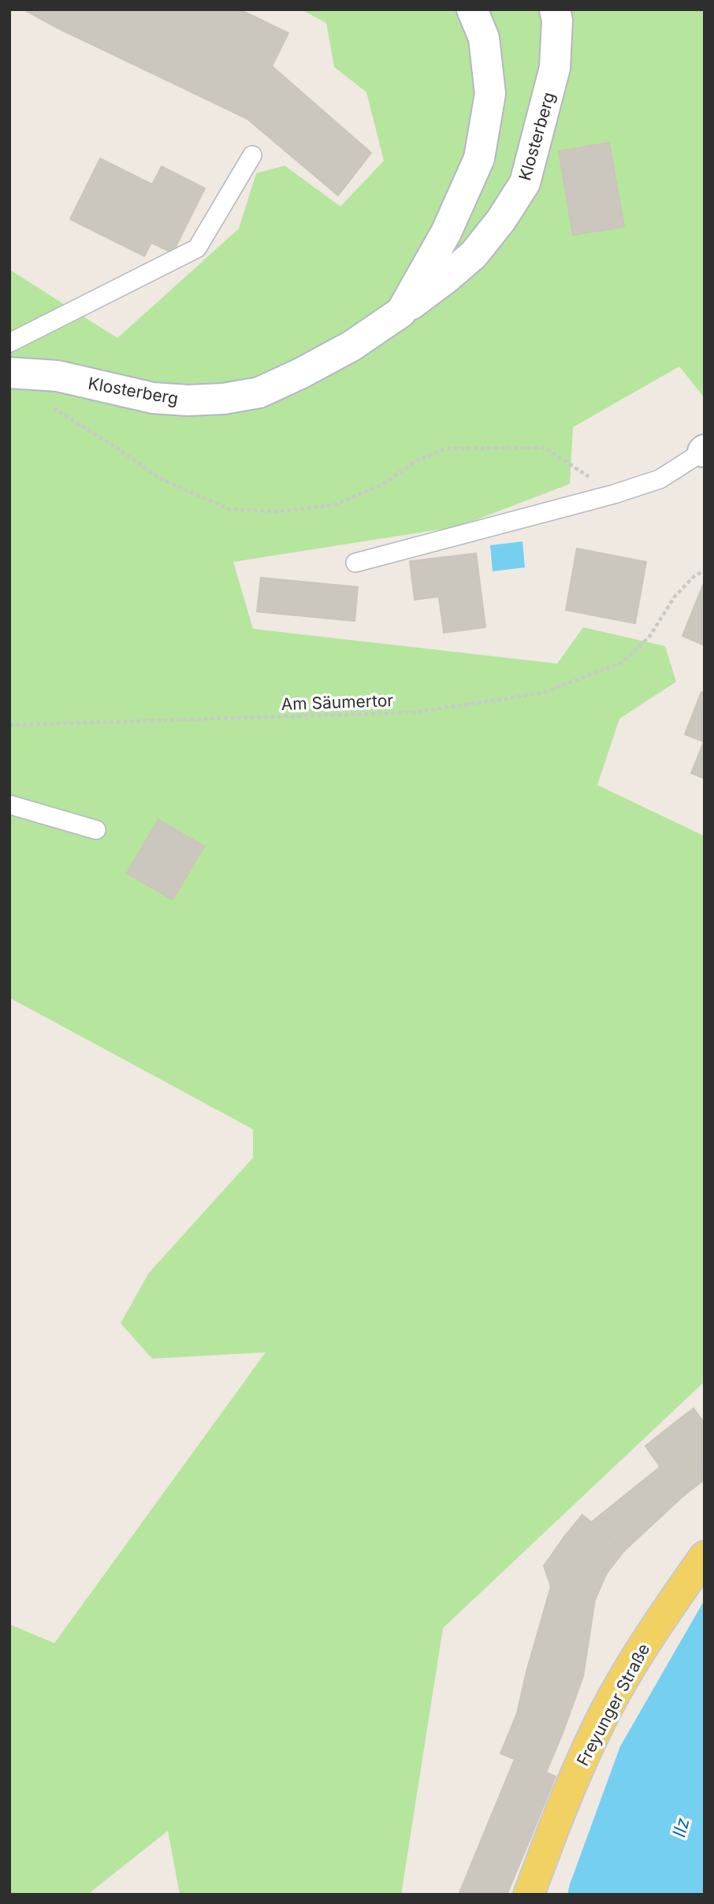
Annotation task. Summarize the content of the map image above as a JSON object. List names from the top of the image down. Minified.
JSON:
{"streets":{"main road":["Freyunger Straße"],"street":["Klosterberg"],"path":["Am Säumertor"]},"water":["Ilz"]}
